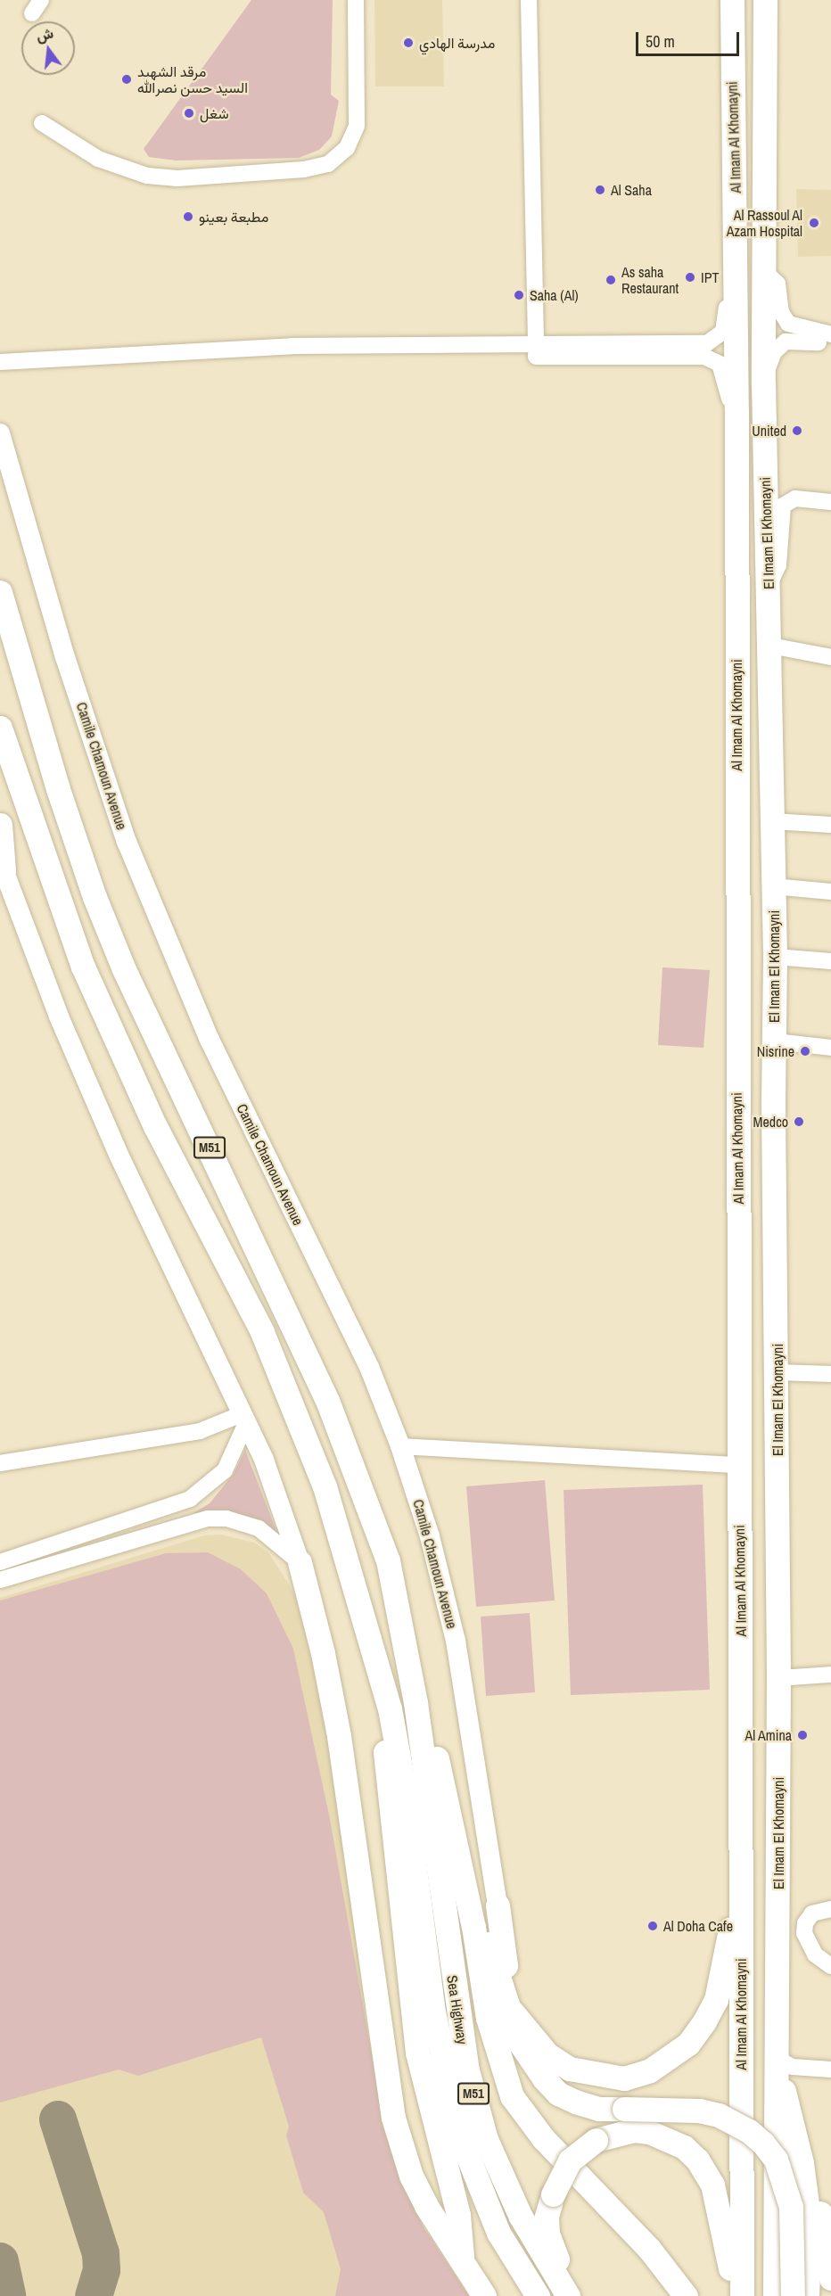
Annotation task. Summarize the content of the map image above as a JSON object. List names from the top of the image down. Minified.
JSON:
{"streets":{"highway":["Al Imam Al Khomayni","El Imam El Khomayni","M51","Sea Highway"],"main road":["Camile Chamoun Avenue"]},"crossings":[["M51","Sea Highway"]],"places":["مدرسة الهادي","مرقد الشهيد السيد حسن نصرالله","شغل","Al Saha","مطبعة بعينو","Al Rassoul Al Azam Hospital","IPT","As saha Restaurant","Saha (Al)","United","Nisrine","Medco","Al Amina","Al Doha Cafe"],"scale_bar":"50 m","north":"top"}
